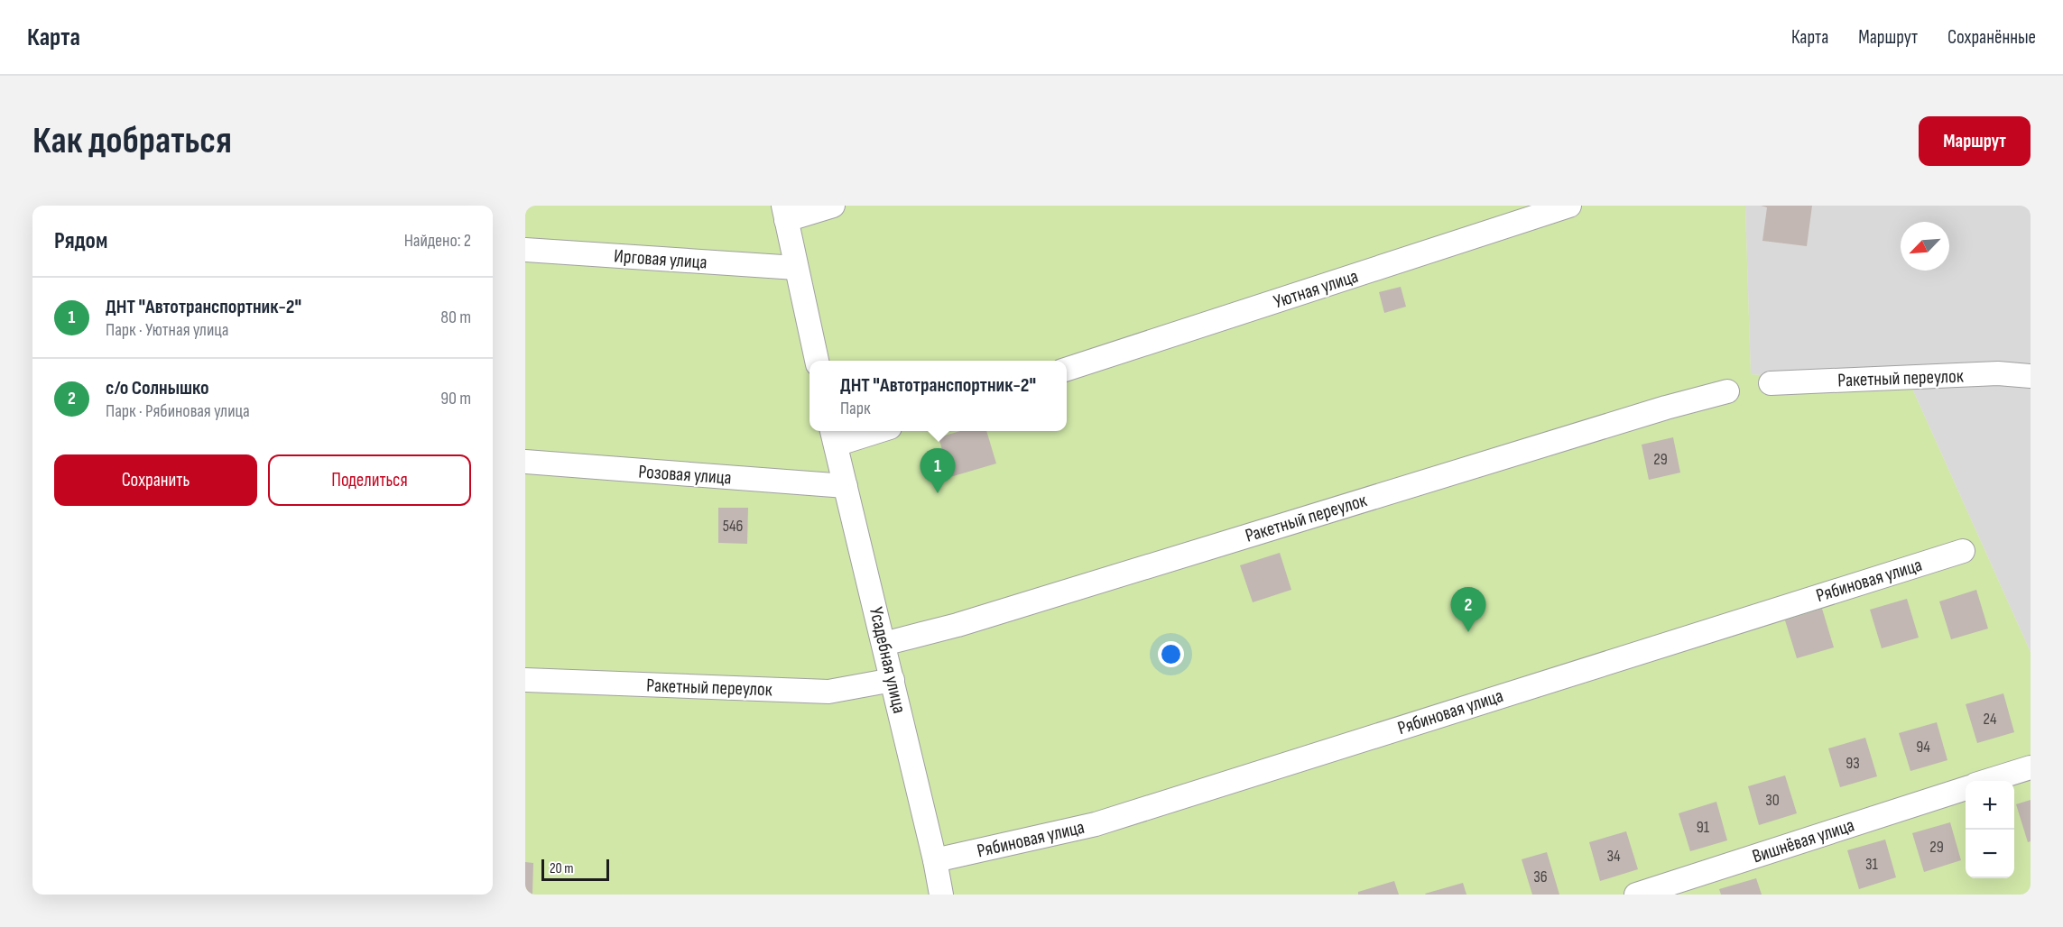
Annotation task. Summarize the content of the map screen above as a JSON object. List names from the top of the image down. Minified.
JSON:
{"streets":{"street":["Ирговая улица","Уютная улица","Ракетный переулок","Розовая улица","Рябиновая улица","Усадебная улица","Вишнёвая улица"]},"crossings":[["Ракетный переулок","Усадебная улица"],["Розовая улица","Усадебная улица"],["Рябиновая улица","Усадебная улица"]],"house_numbers":["29","546","24","94","93","30","91","29","34","31","36"],"scale_bar":"20 m","north":"bottom left","page":{"header":"Карта","nav":["Карта","Маршрут","Сохранённые"],"buttons":["Маршрут",["Сохранить","Поделиться"]],"title":"Как добраться","heading":["Рядом","Найдено: 2"],"list":[{"mark":"1","name":"ДНТ \"Автотранспортник-2\"","note":"Парк · Уютная улица","value":"80 m"},{"mark":"2","name":"с/о Солнышко","note":"Парк · Рябиновая улица","value":"90 m"}],"popup":["ДНТ \"Автотранспортник-2\"","Парк"],"pins":["1","2"],"map_buttons":["+","−"],"scale":"20 m"}}
